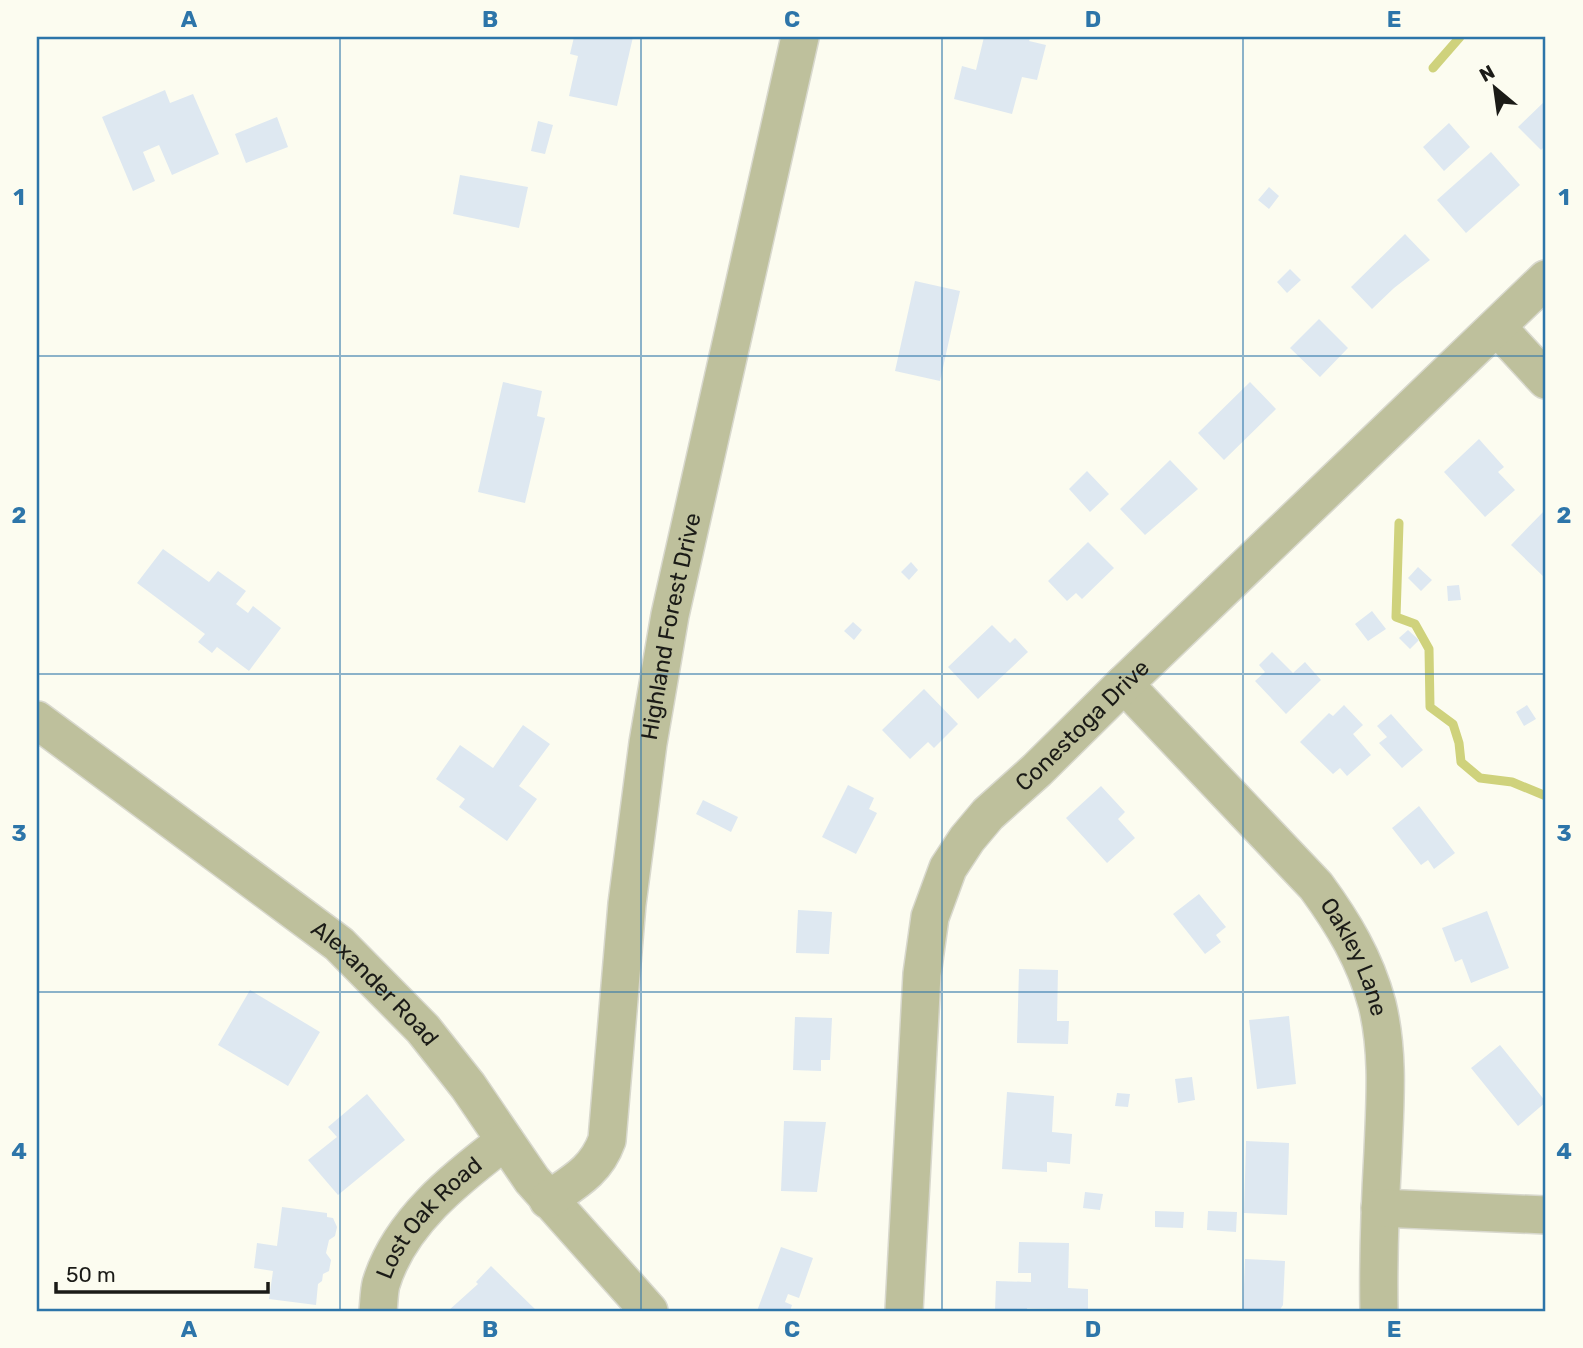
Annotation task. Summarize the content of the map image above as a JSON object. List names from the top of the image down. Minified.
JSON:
{"streets":{"street":["Highland Forest Drive","Conestoga Drive","Oakley Lane","Alexander Road","Lost Oak Road"]},"crossings":[["Highland Forest Drive","Alexander Road"],["Conestoga Drive","Oakley Lane"],["Alexander Road","Lost Oak Road"]],"scale_bar":"50 m","north":"top left","grid":{"columns":["A","B","C","D","E"],"rows":["1","2","3","4"]}}
